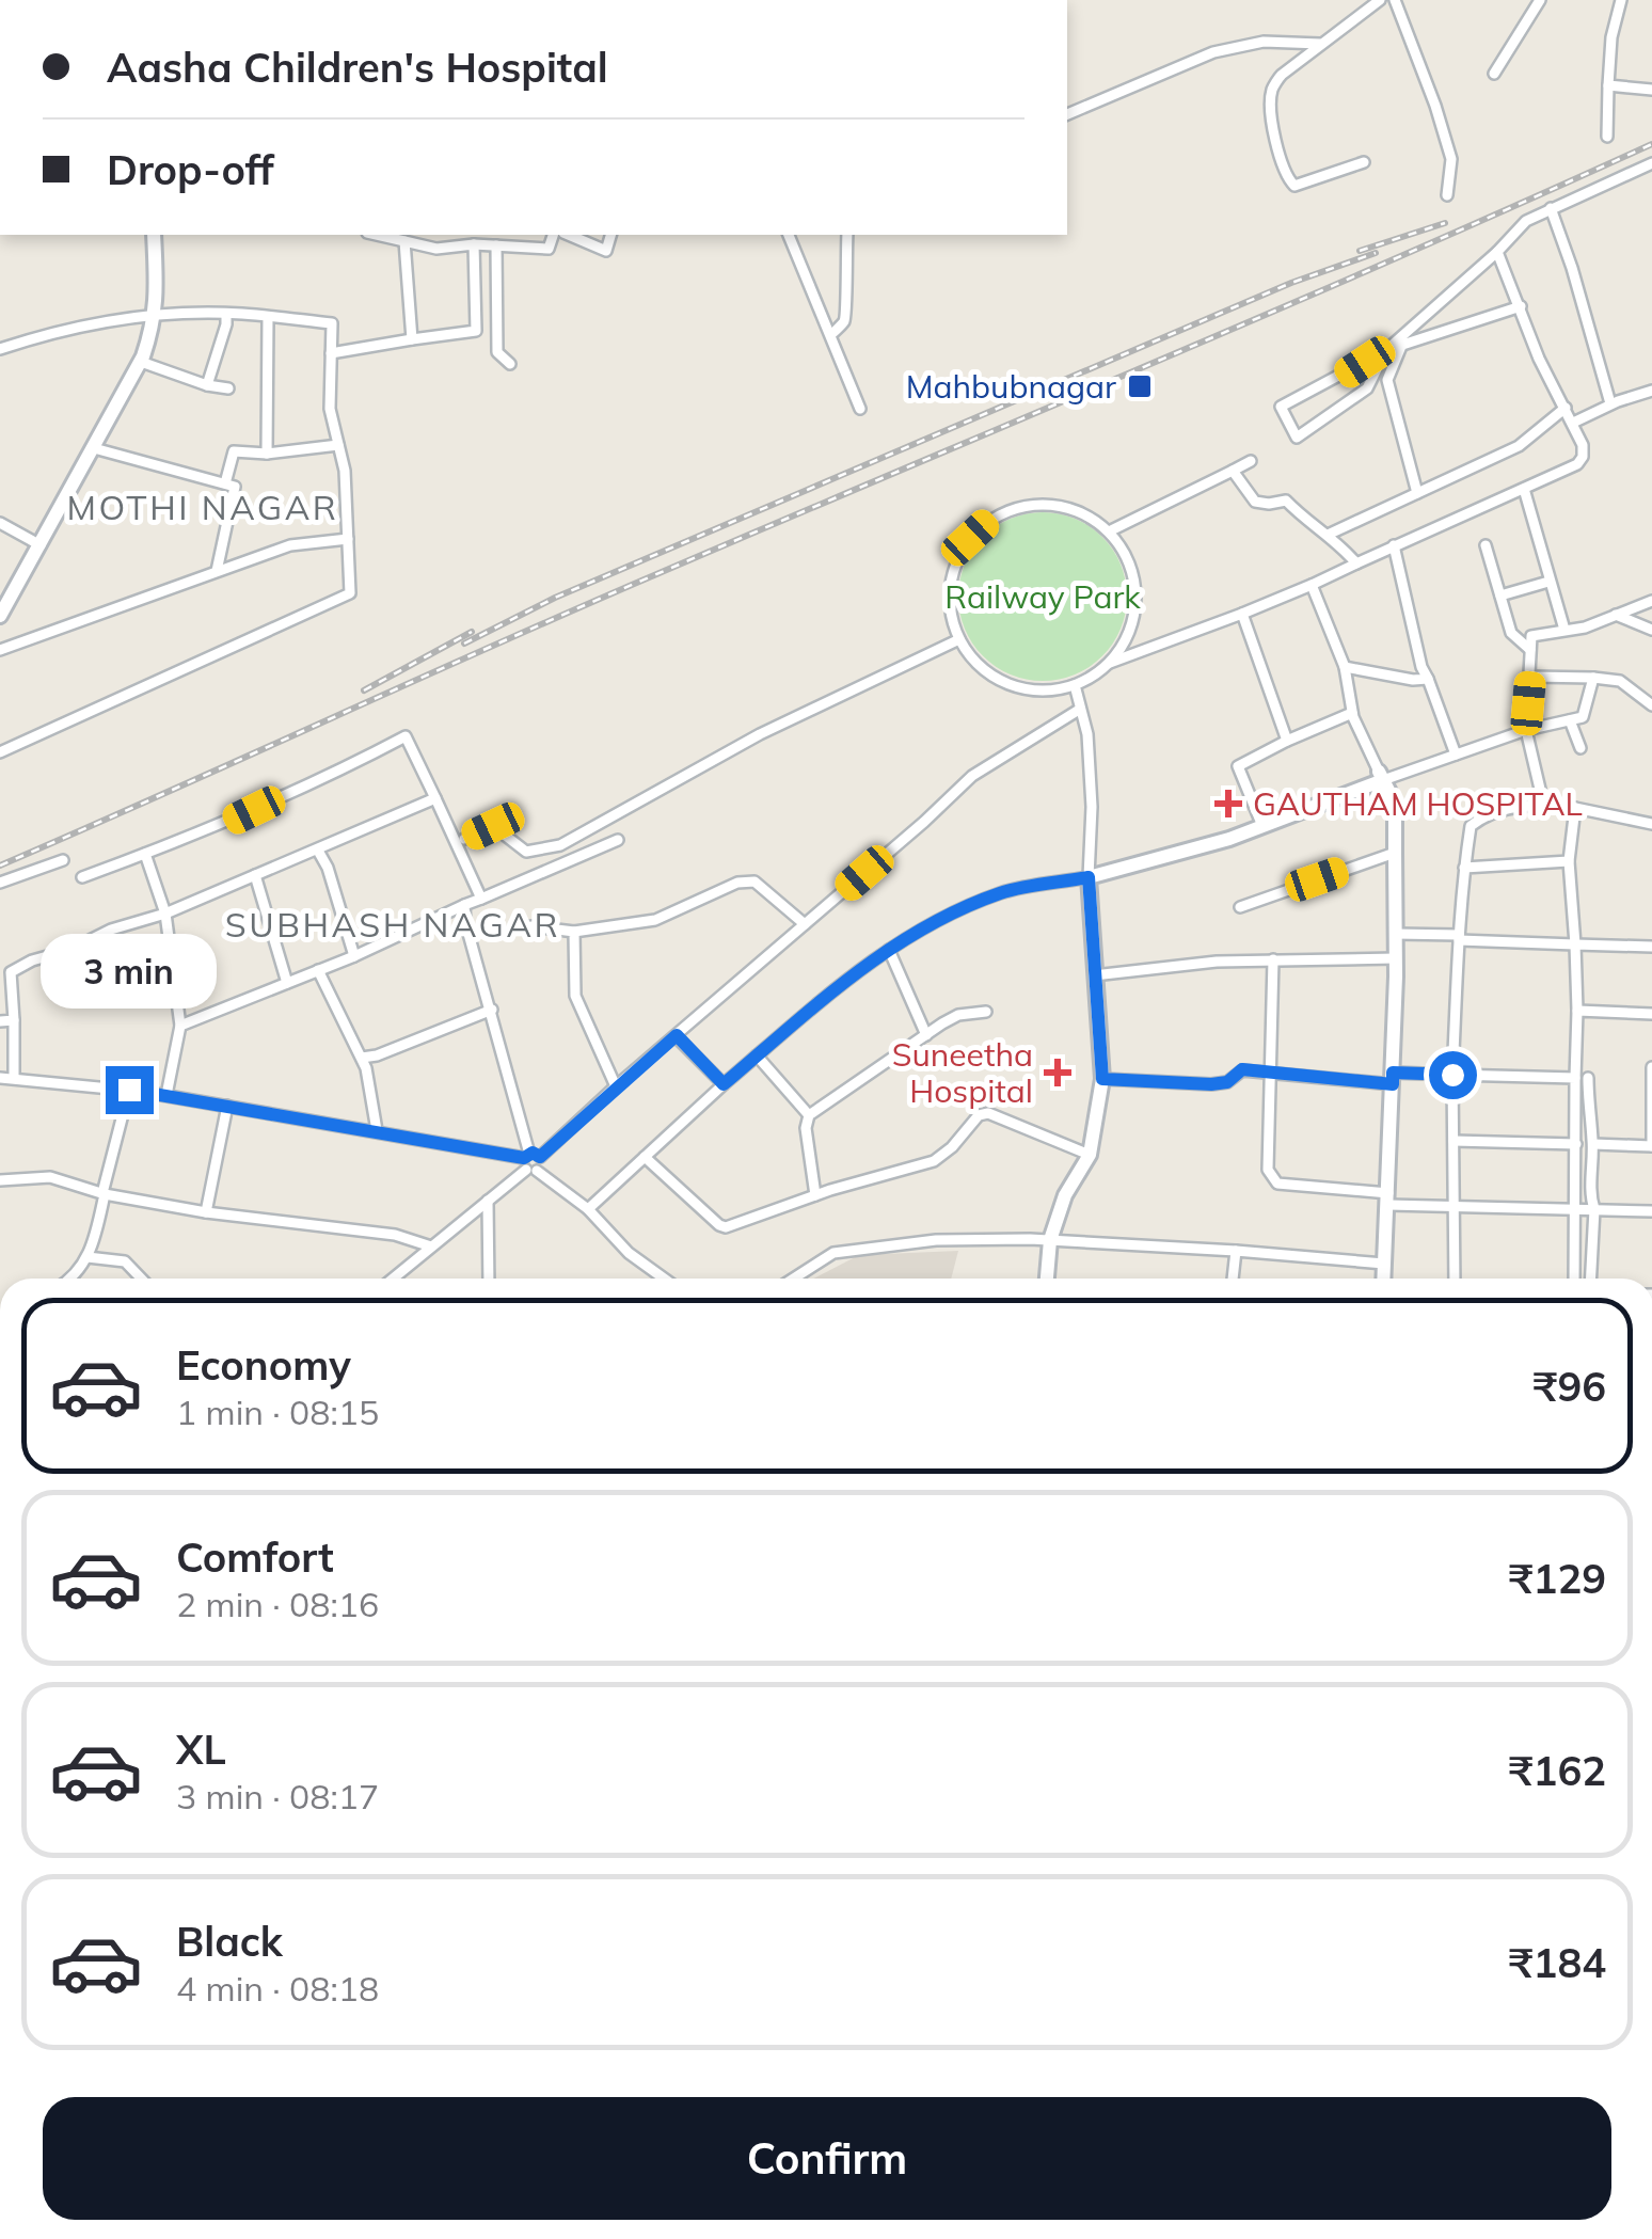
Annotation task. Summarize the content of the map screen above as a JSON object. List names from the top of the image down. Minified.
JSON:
{"districts":["MOTHI NAGAR","SUBHASH NAGAR"],"parks":["Railway Park"],"places":{"transit":["Mahbubnagar"],"health":["GAUTHAM HOSPITAL","Suneetha Hospital"]},"page":{"banner":["Aasha Children's Hospital","Drop-off"],"bubble":"3 min","list":[{"name":"Economy","note":"1 min · 08:15","value":"₹96"},{"name":"Comfort","note":"2 min · 08:16","value":"₹129"},{"name":"XL","note":"3 min · 08:17","value":"₹162"},{"name":"Black","note":"4 min · 08:18","value":"₹184"}],"buttons":"Confirm"}}
